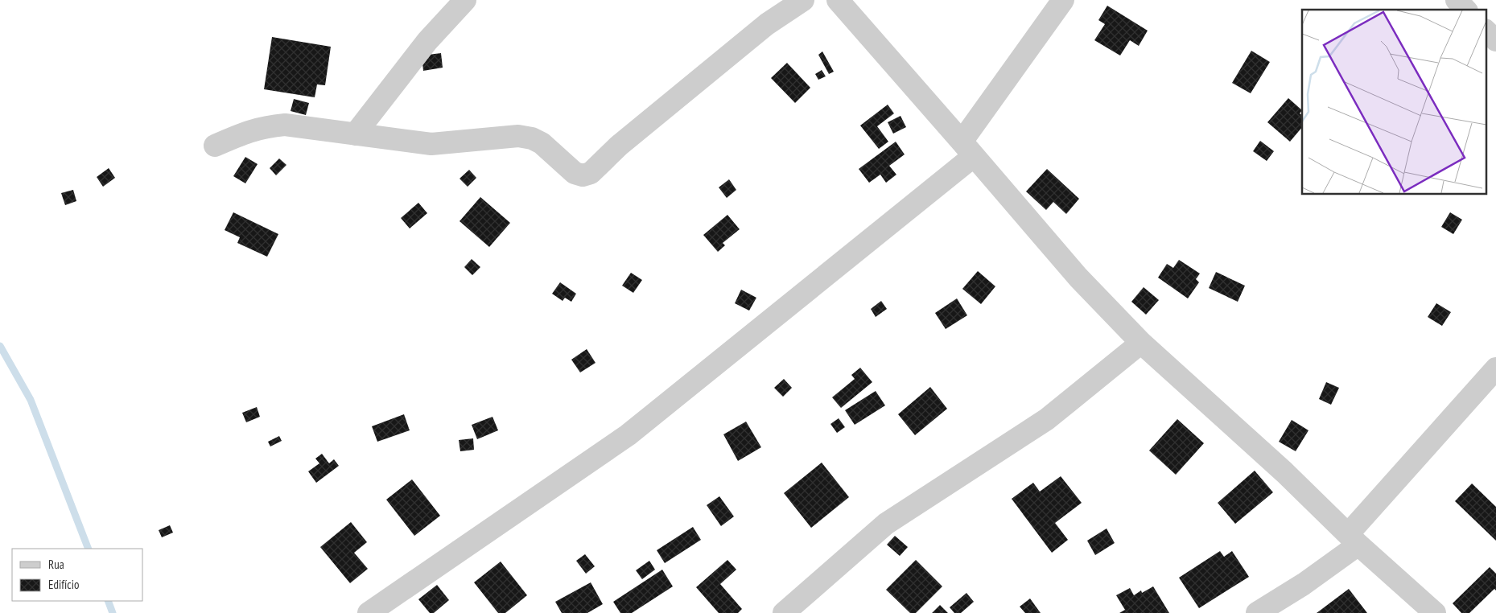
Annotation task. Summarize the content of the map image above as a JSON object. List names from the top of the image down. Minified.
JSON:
{"legend":["Rua","Edifício"]}
